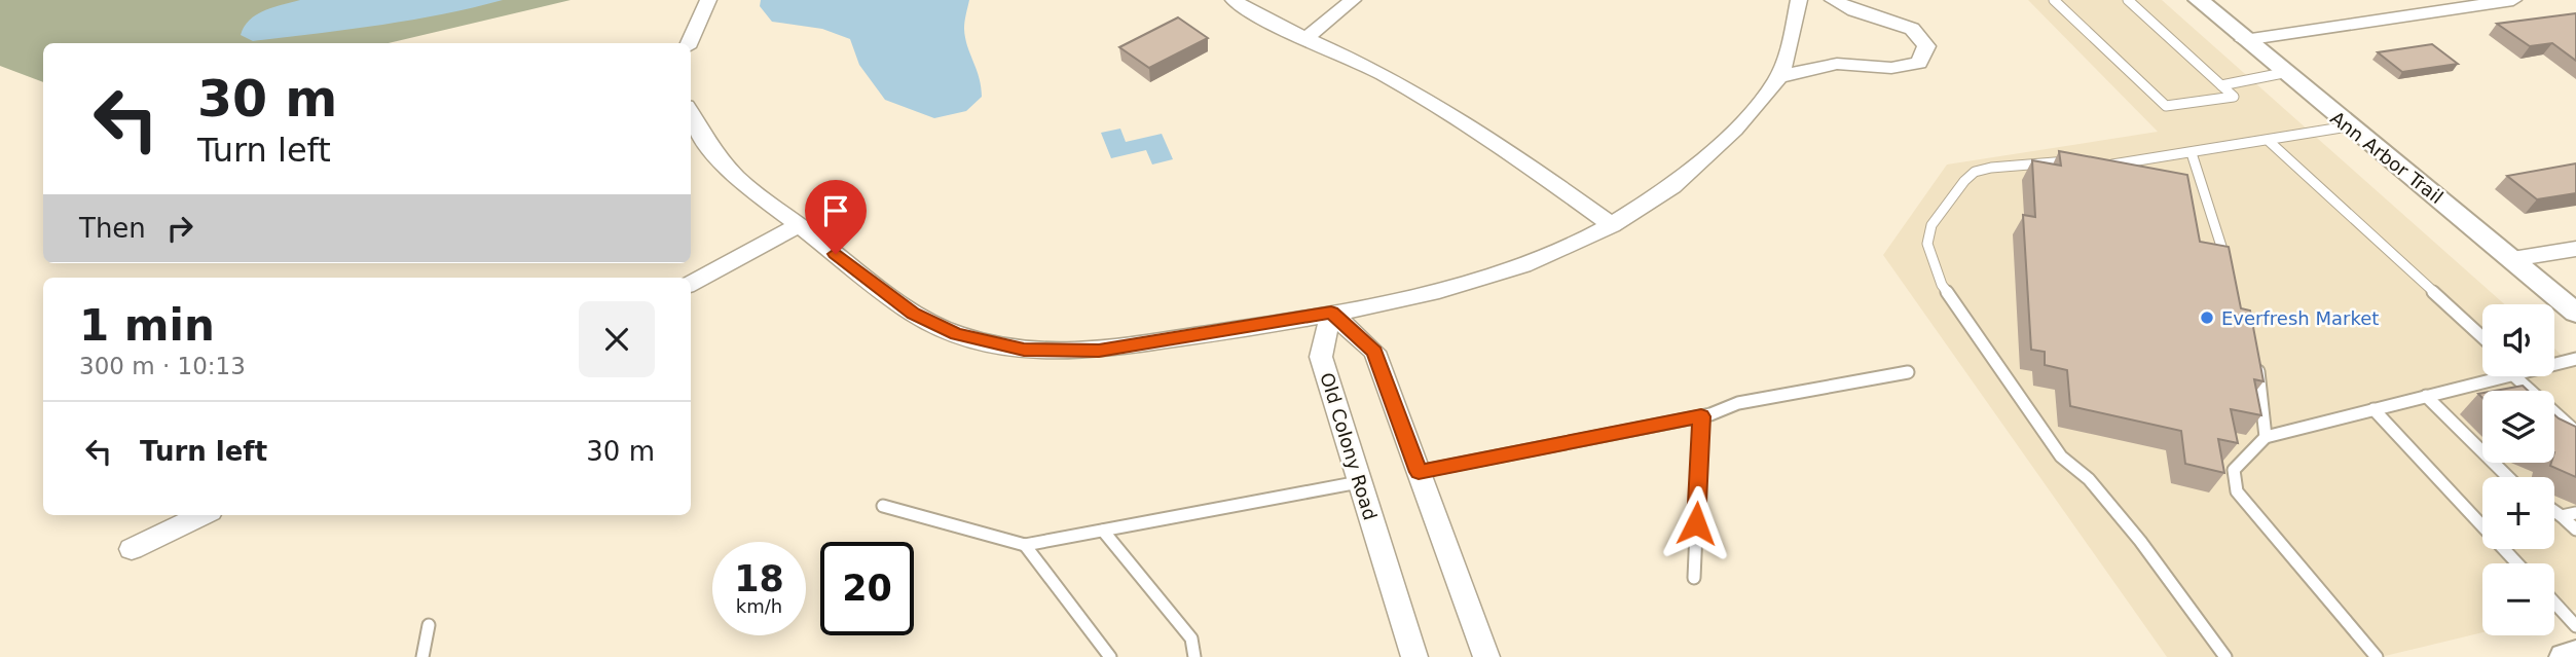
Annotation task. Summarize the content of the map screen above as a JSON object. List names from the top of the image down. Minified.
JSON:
{"streets":{"street":["Ann Arbor Trail","Old Colony Road"]},"places":["Everfresh Market"],"page":{"turn":["30 m","Turn left"],"then":"Then","heading":["1 min","300 m · 10:13"],"map_buttons":["+","−"],"list":[{"name":"Turn left","value":"30 m"}],"speed":"18 km/h","limit":"20"}}
